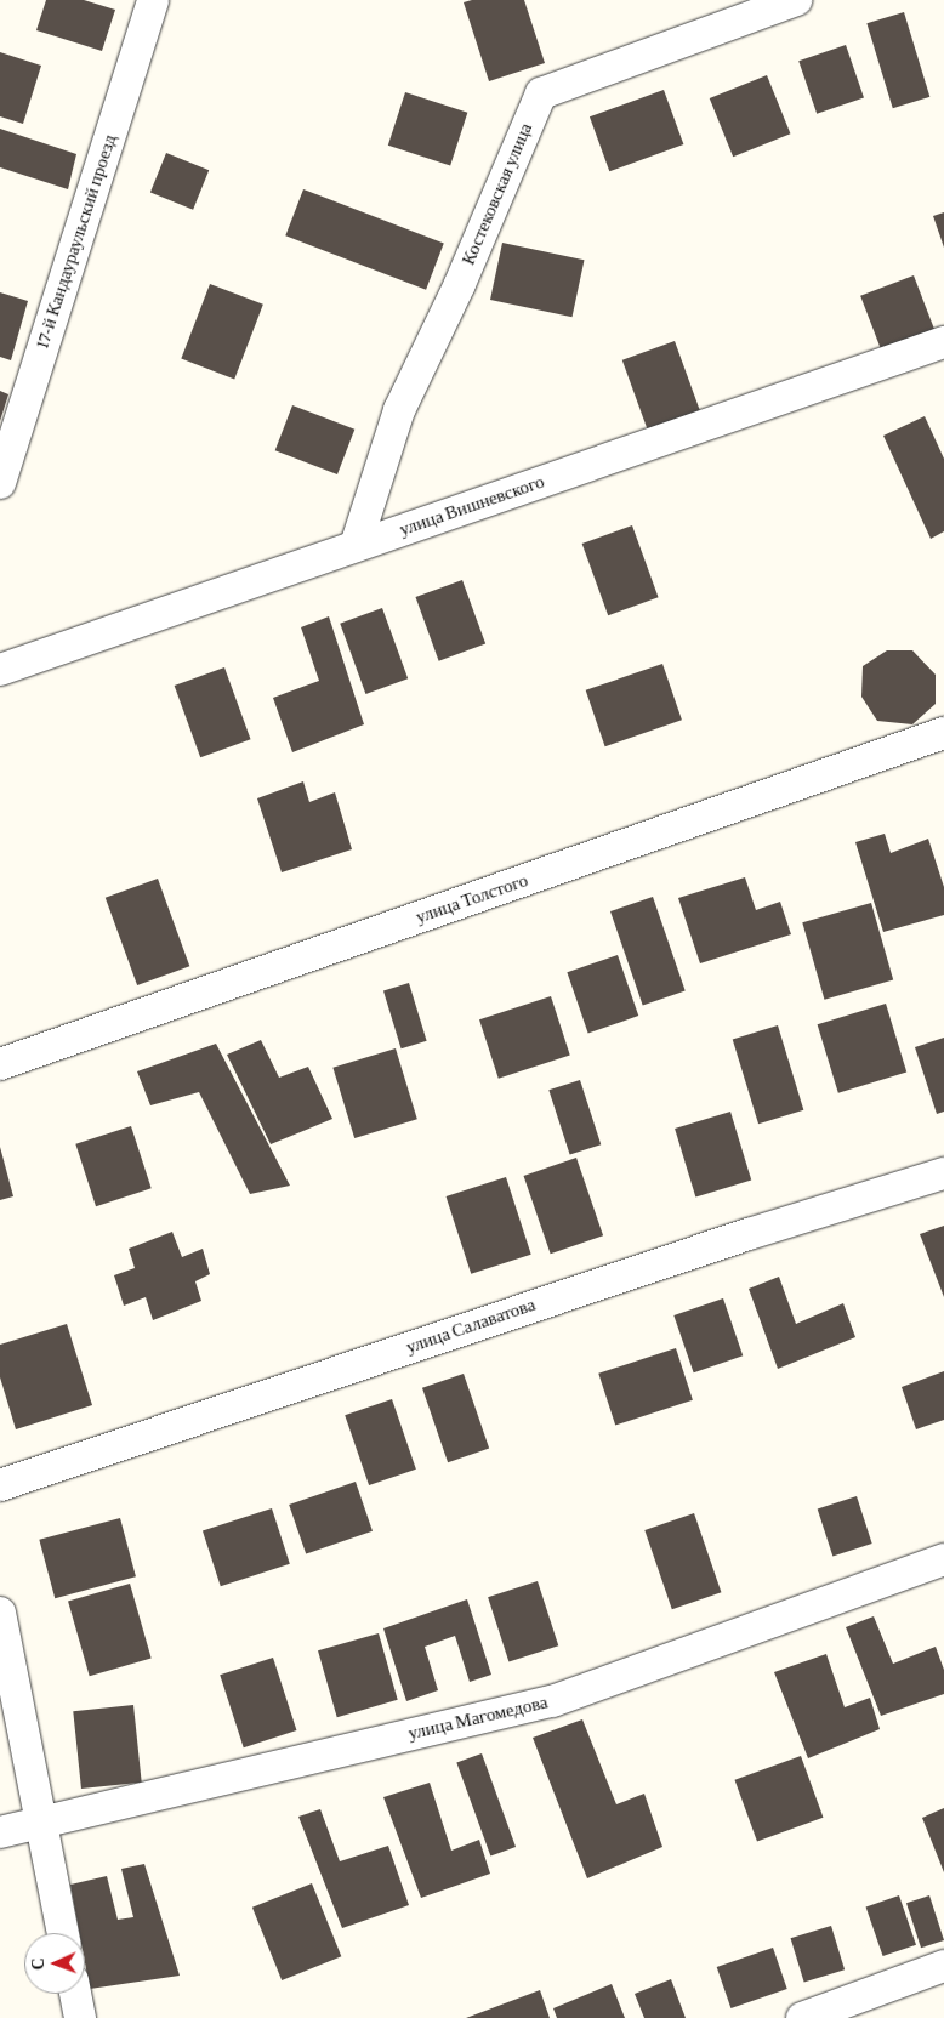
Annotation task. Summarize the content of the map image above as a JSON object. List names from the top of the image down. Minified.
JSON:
{"streets":{"street":["Костековская улица","17-й Кандаураульский проезд","улица Вишневского","улица Толстого","улица Салаватова","улица Магомедова"]},"crossings":[["Костековская улица","улица Вишневского"]],"north":"left"}
